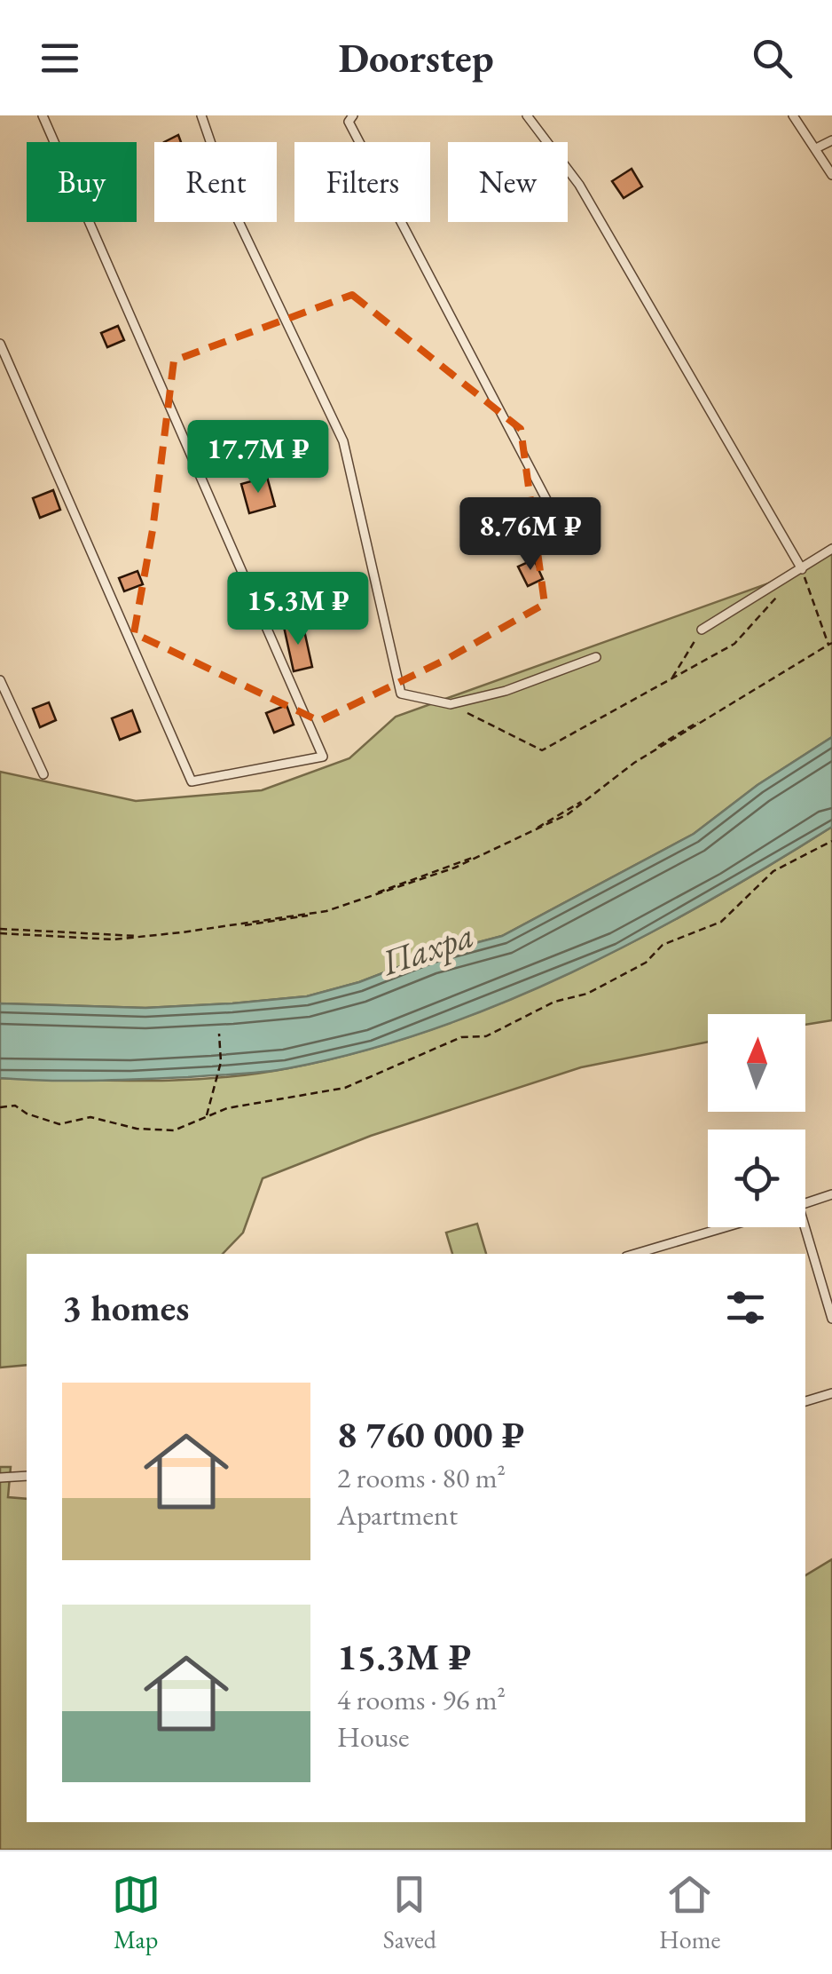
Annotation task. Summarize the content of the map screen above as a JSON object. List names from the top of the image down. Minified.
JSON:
{"water":["Пахра"],"north":"top","page":{"header":"Doorstep","chip":["Buy","Rent","Filters","New"],"price":["17.7M ₽","8.76M ₽","15.3M ₽"],"heading":"3 homes","list":[{"name":"8 760 000 ₽","note":"2 rooms · 80 m² · Apartment"},{"name":"15.3M ₽","note":"4 rooms · 96 m² · House"}],"tabs":["Map","Saved","Home"]}}
